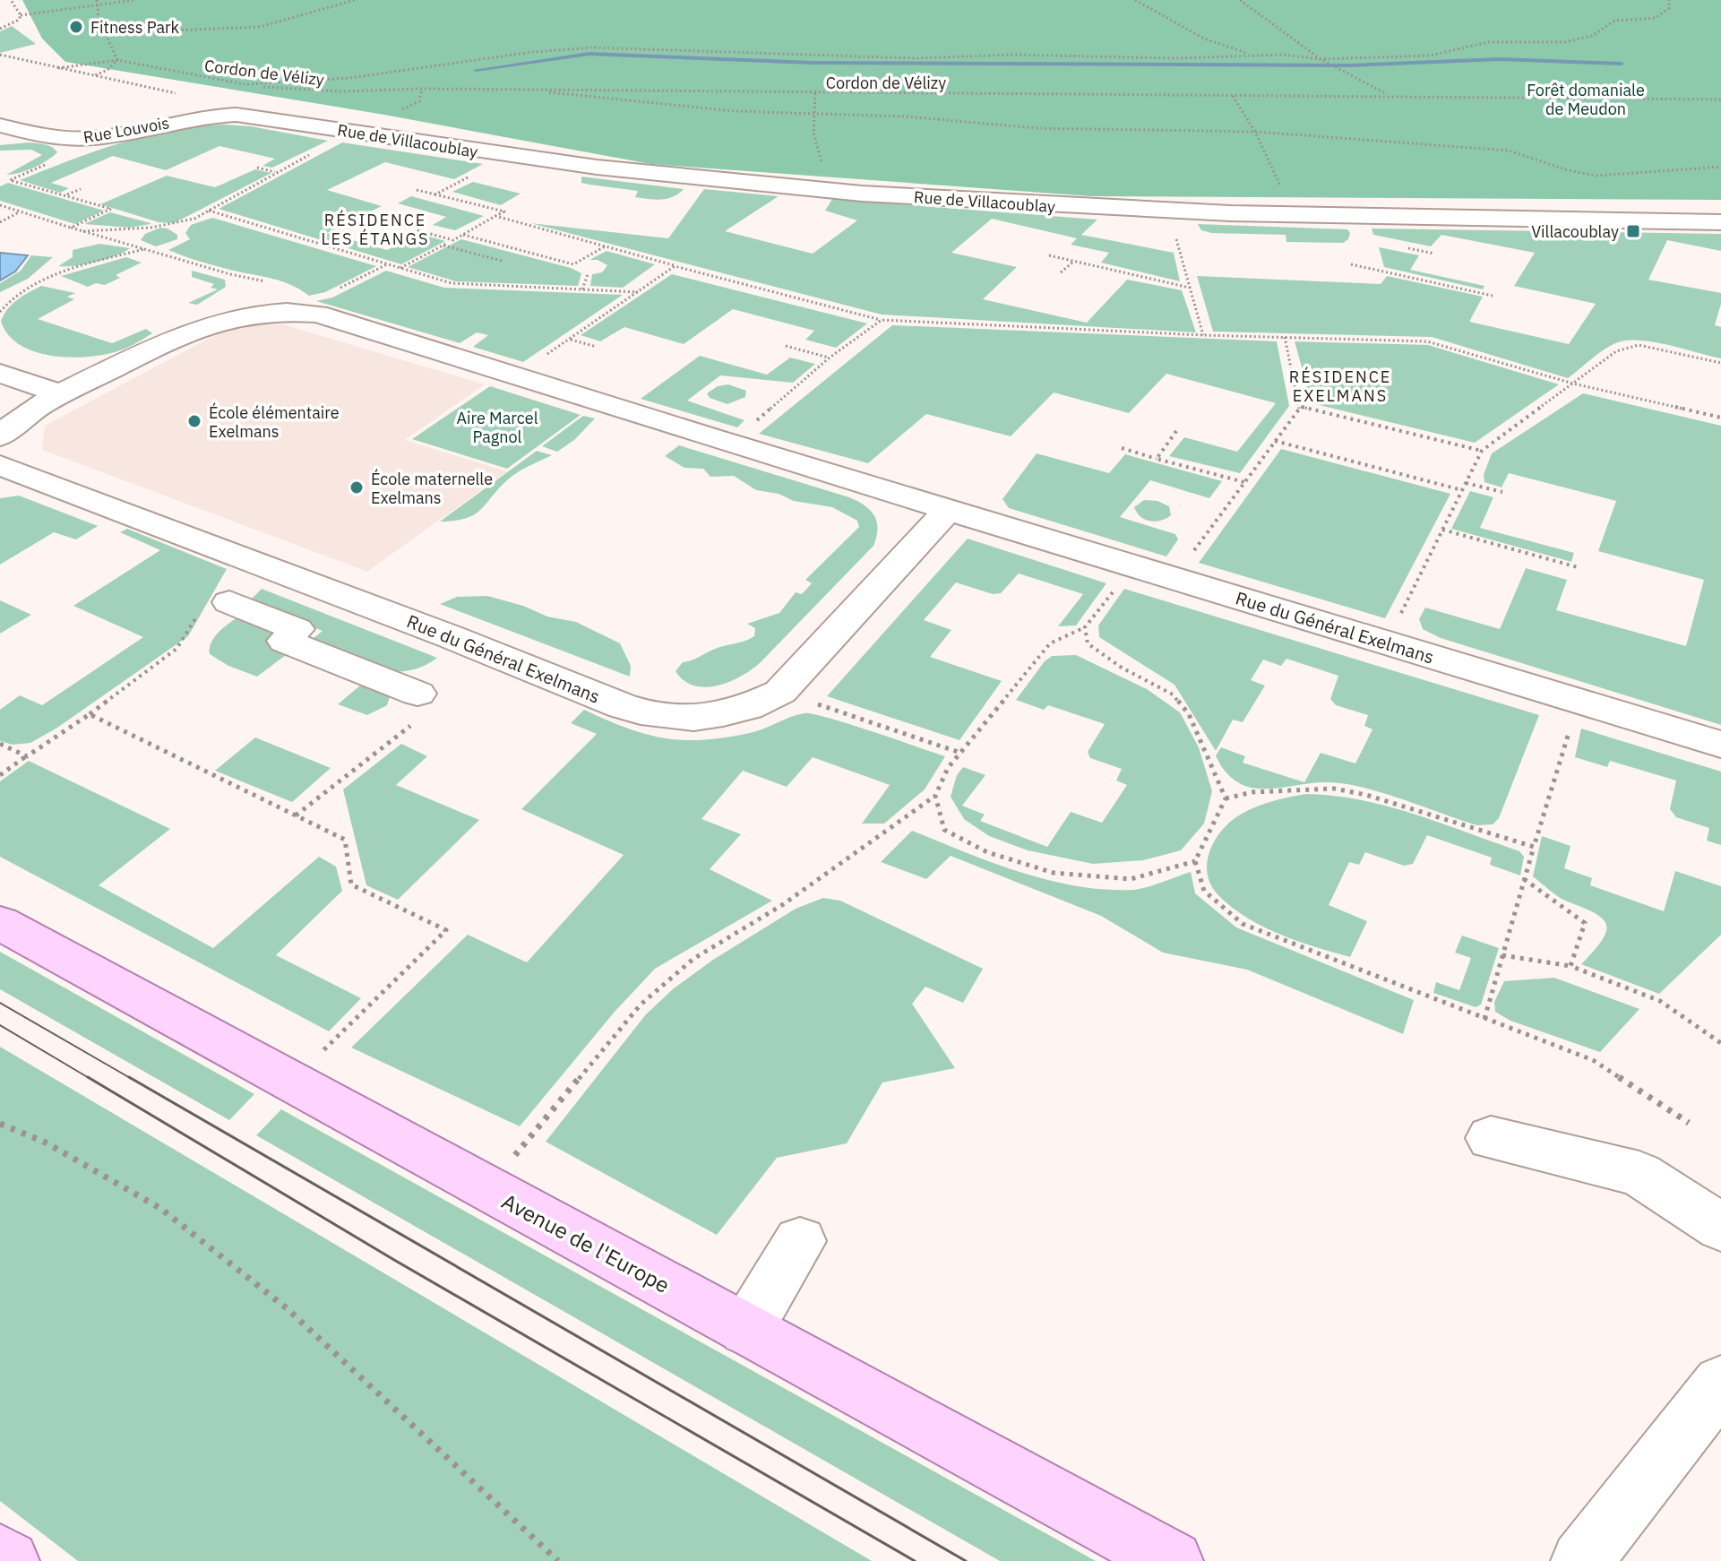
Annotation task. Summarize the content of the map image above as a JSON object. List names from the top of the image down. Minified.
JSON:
{"streets":{"main road":["Avenue de l'Europe"],"street":["Rue Louvois","Rue de Villacoublay","Rue du Général Exelmans"],"path":["Cordon de Vélizy"]},"crossings":[["Rue Louvois","Rue de Villacoublay"]],"districts":["RÉSIDENCE LES ÉTANGS","RÉSIDENCE EXELMANS"],"parks":["Forêt domaniale de Meudon","Aire Marcel Pagnol"],"places":{"other":["Fitness Park","École élémentaire Exelmans","École maternelle Exelmans"],"transit":["Villacoublay"]}}
